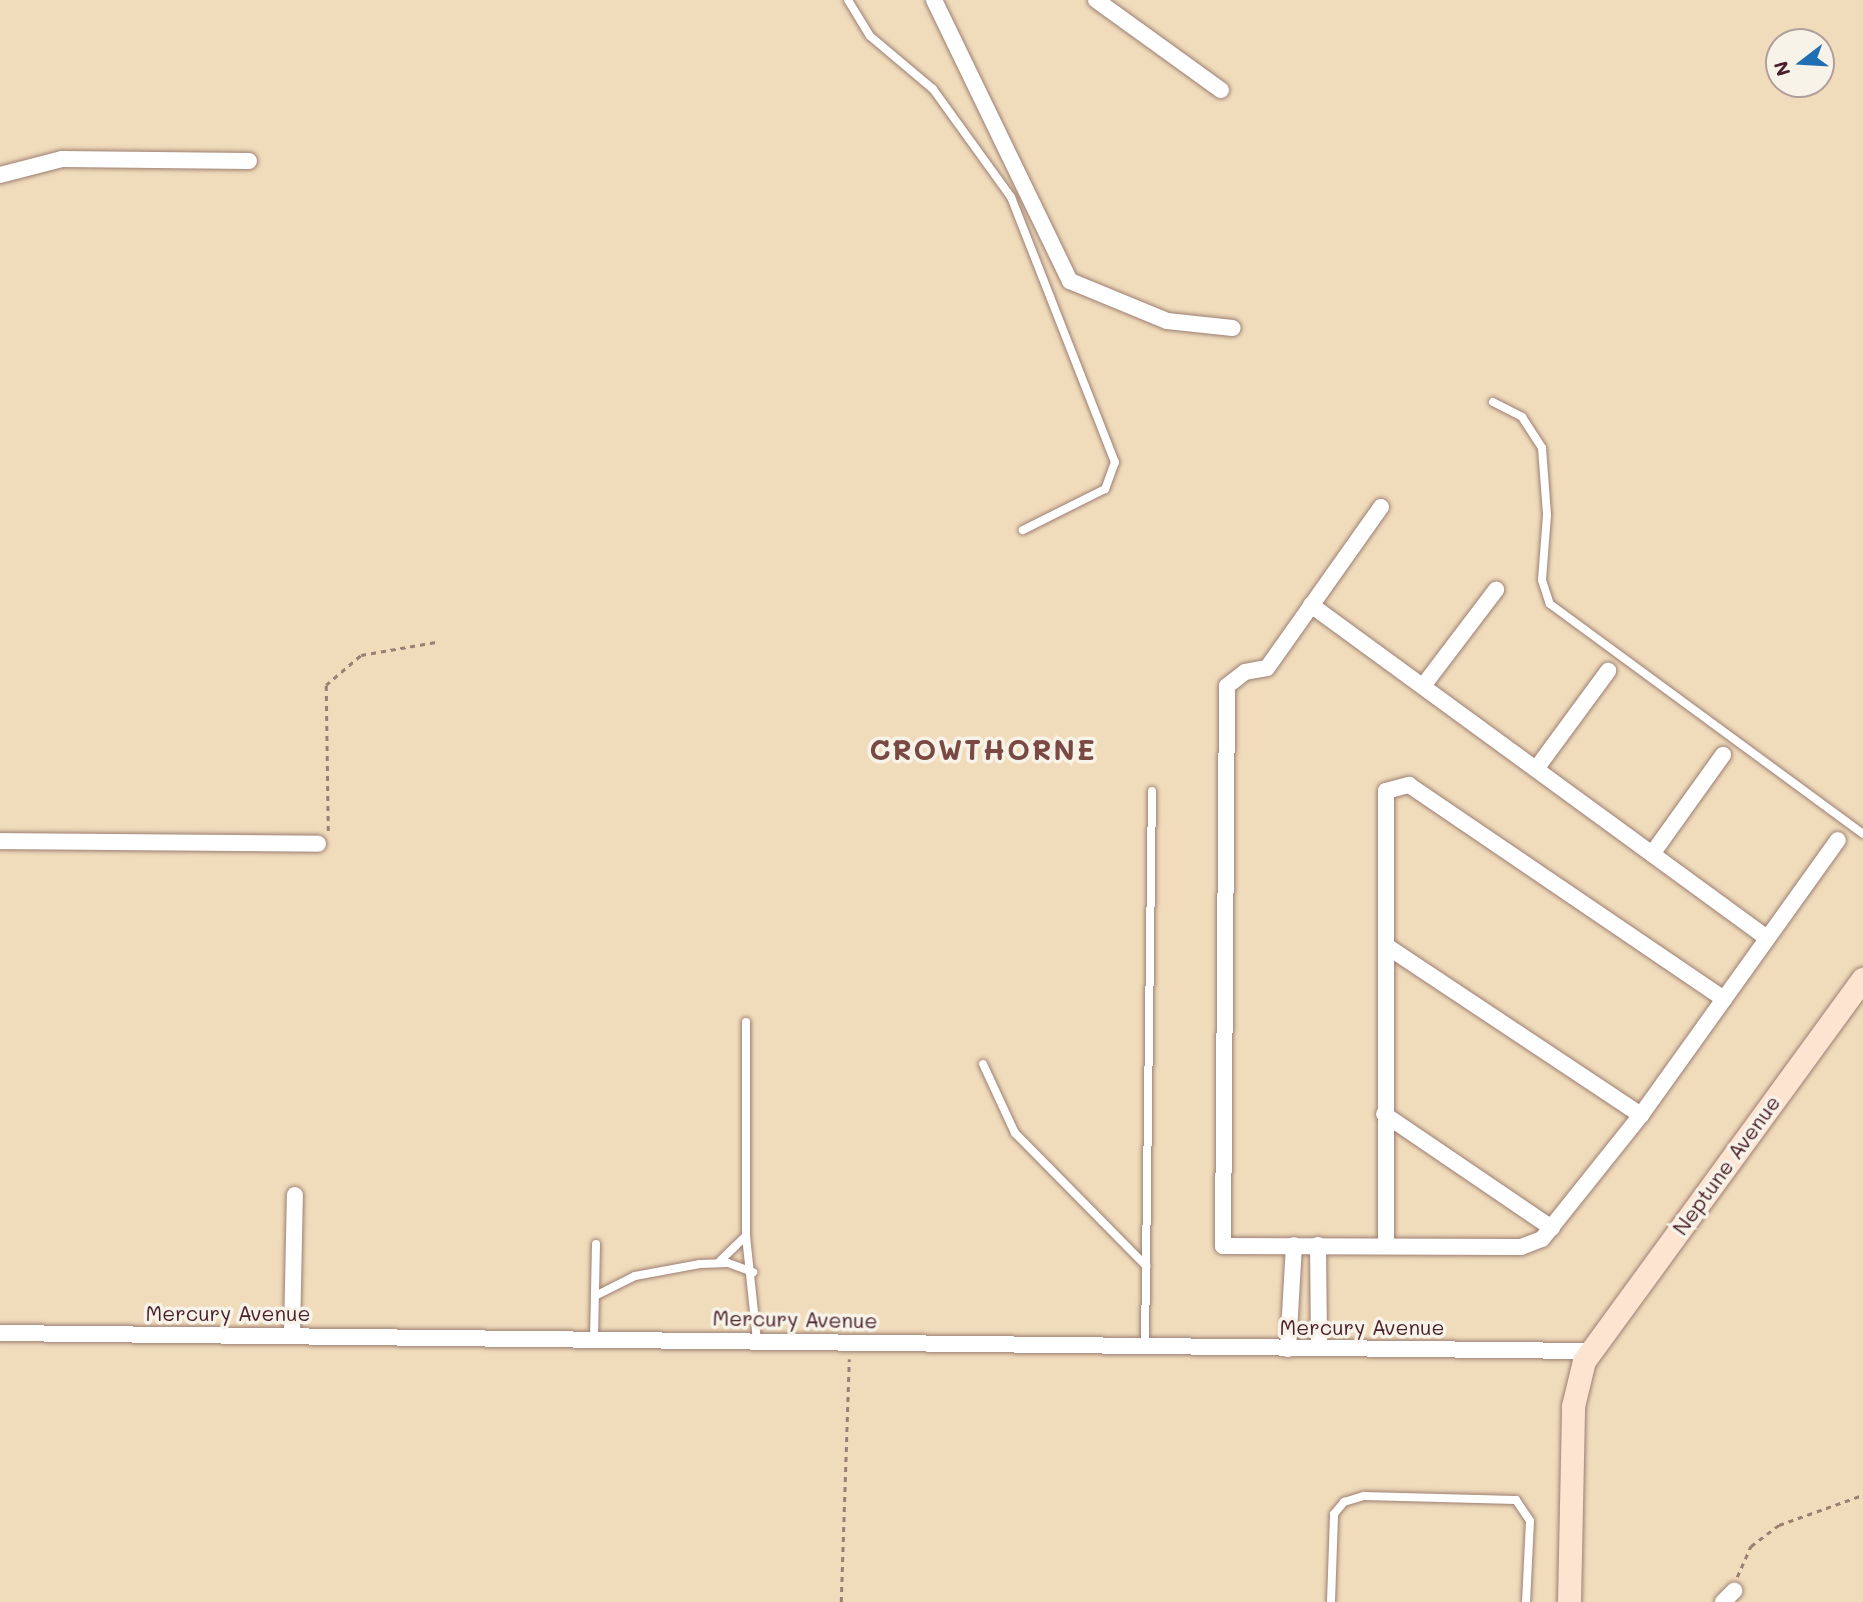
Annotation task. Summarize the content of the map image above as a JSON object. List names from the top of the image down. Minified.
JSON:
{"streets":{"main road":["Neptune Avenue"],"street":["Mercury Avenue"]},"crossings":[["Neptune Avenue","Mercury Avenue"]],"districts":["CROWTHORNE"],"north":"left"}
